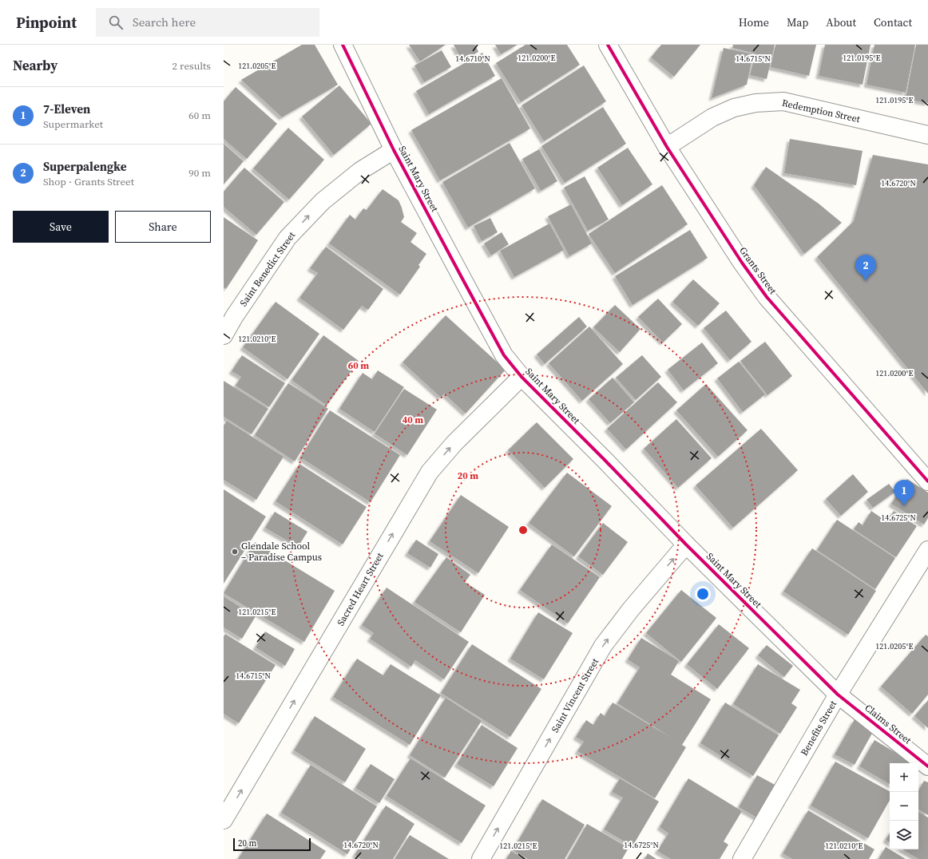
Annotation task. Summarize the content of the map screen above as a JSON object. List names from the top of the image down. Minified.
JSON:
{"streets":{"street":["Redemption Street","Saint Mary Street","Saint Benedict Street","Grants Street","Sacred Heart Street","Saint Vincent Street","Claims Street","Benefits Street"]},"crossings":[["Redemption Street","Grants Street"],["Saint Mary Street","Saint Benedict Street"],["Saint Mary Street","Sacred Heart Street"],["Saint Mary Street","Saint Vincent Street"],["Saint Mary Street","Claims Street"],["Saint Mary Street","Benefits Street"],["Claims Street","Benefits Street"]],"one_way":["Saint Benedict Street","Sacred Heart Street","Saint Vincent Street"],"places":["Glendale School – Paradise Campus"],"scale_bar":"20 m","page":{"header":"Pinpoint","search":"Search here","nav":["Home","Map","About","Contact"],"heading":["Nearby","2 results"],"list":[{"mark":"1","name":"7-Eleven","note":"Supermarket","value":"60 m"},{"mark":"2","name":"Superpalengke","note":"Shop · Grants Street","value":"90 m"}],"buttons":["Save","Share"],"pins":["2","1"],"map_buttons":["+","−"],"scale":"20 m"},"coordinates":["121.0200°E","121.0195°E","14.6710°N","14.6715°N","121.0205°E","14.6720°N","121.0210°E","14.6725°N","121.0215°E"],"rings":["60 m","40 m","20 m"]}
